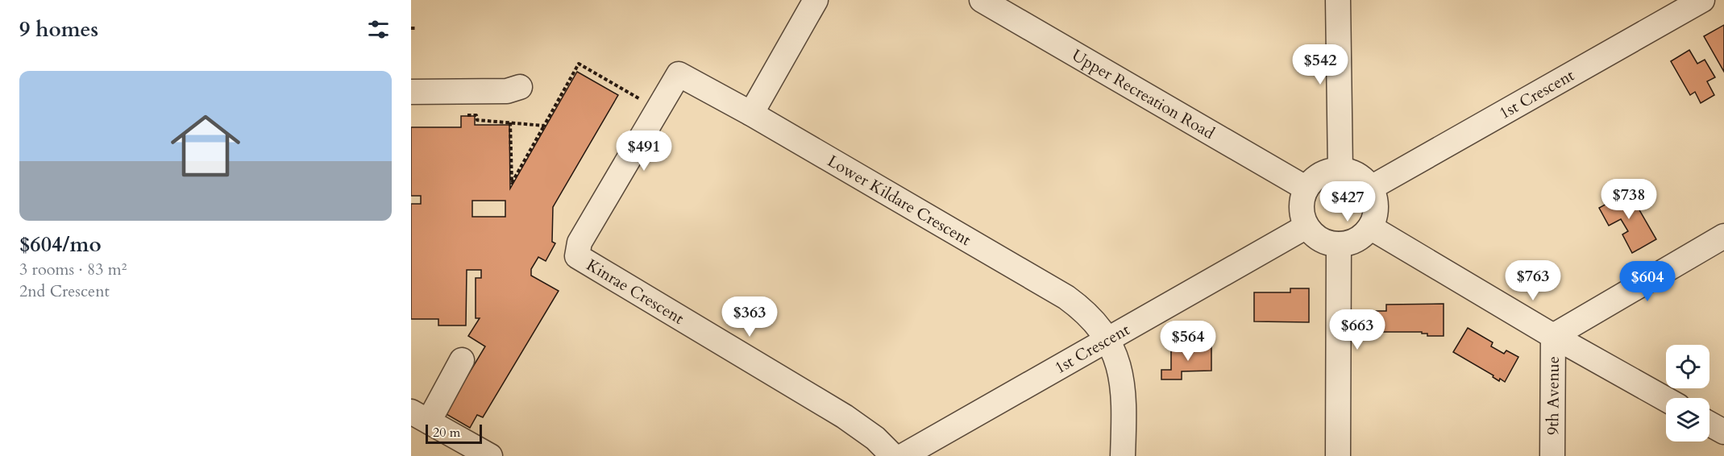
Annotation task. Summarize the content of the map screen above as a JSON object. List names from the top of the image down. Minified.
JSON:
{"streets":{"street":["Upper Recreation Road","1st Crescent","Lower Kildare Crescent","Kinrae Crescent","9th Avenue"]},"crossings":[["Upper Recreation Road","1st Crescent"],["1st Crescent","Lower Kildare Crescent"],["Lower Kildare Crescent","Kinrae Crescent"]],"scale_bar":"20 m","page":{"heading":"9 homes","price":["$542","$491","$738","$427","$763","$604","$363","$663","$564"],"list":[{"name":"$604/mo","note":"3 rooms · 83 m² · 2nd Crescent"}],"scale":"20 m"}}
